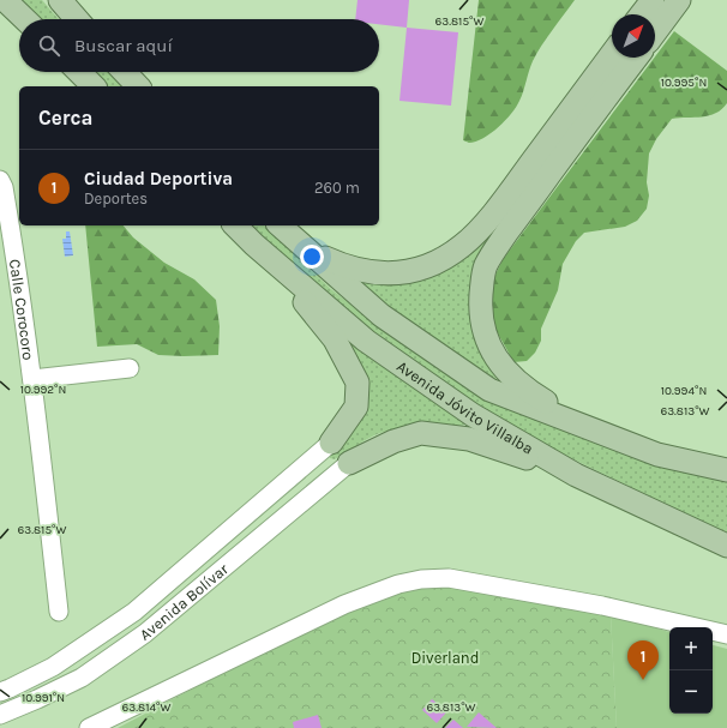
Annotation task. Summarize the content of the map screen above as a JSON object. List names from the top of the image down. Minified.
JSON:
{"streets":{"main road":["Avenida Jóvito Villalba"],"street":["Calle Corocoro","Avenida Bolívar"]},"parks":["Diverland"],"north":"top right","page":{"search":"Buscar aquí","heading":"Cerca","list":[{"mark":"1","name":"Ciudad Deportiva","note":"Deportes","value":"260 m"}],"map_buttons":["+","−"],"pins":"1"},"coordinates":["63.815°W","10.995°N","10.992°N","10.994°N","63.813°W","10.991°N","63.814°W"]}
